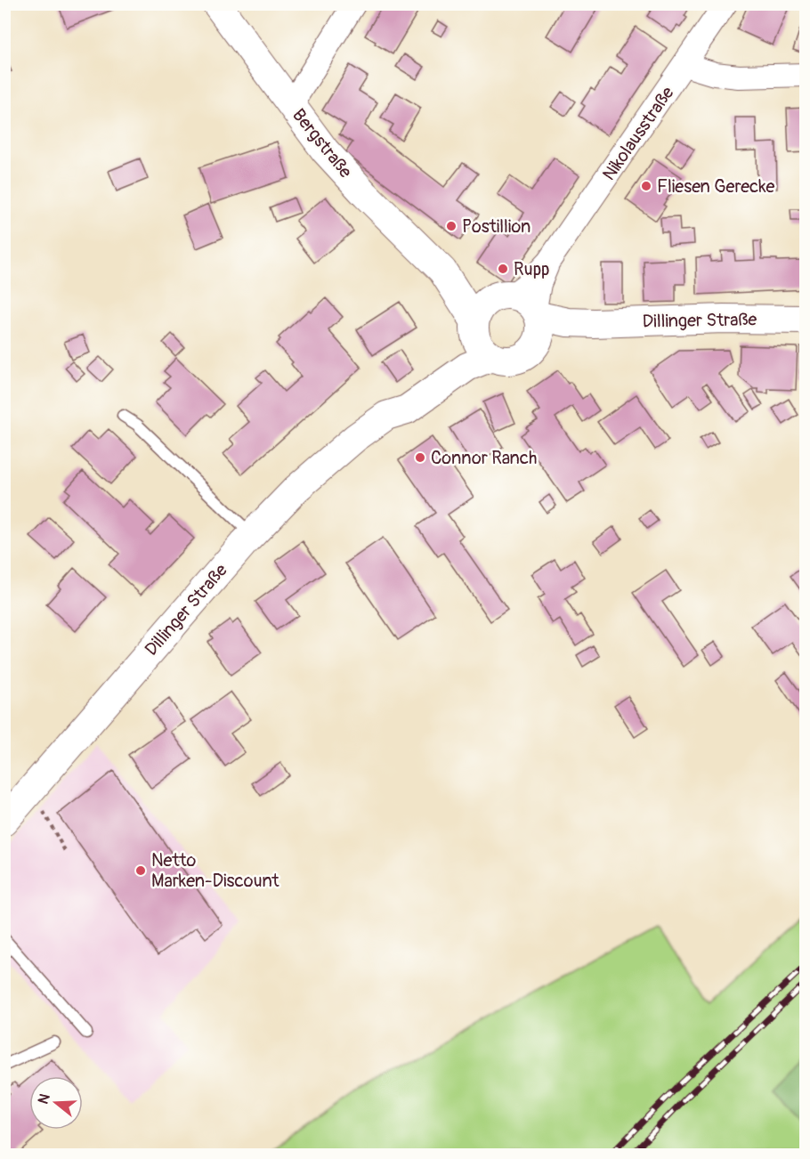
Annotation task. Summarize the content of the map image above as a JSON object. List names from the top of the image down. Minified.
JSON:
{"streets":{"street":["Nikolausstraße","Bergstraße","Dillinger Straße"]},"crossings":[["Nikolausstraße","Bergstraße"],["Nikolausstraße","Dillinger Straße"],["Bergstraße","Dillinger Straße"]],"places":["Fliesen Gerecke","Postillion","Rupp","Connor Ranch","Netto Marken-Discount"],"north":"left"}
